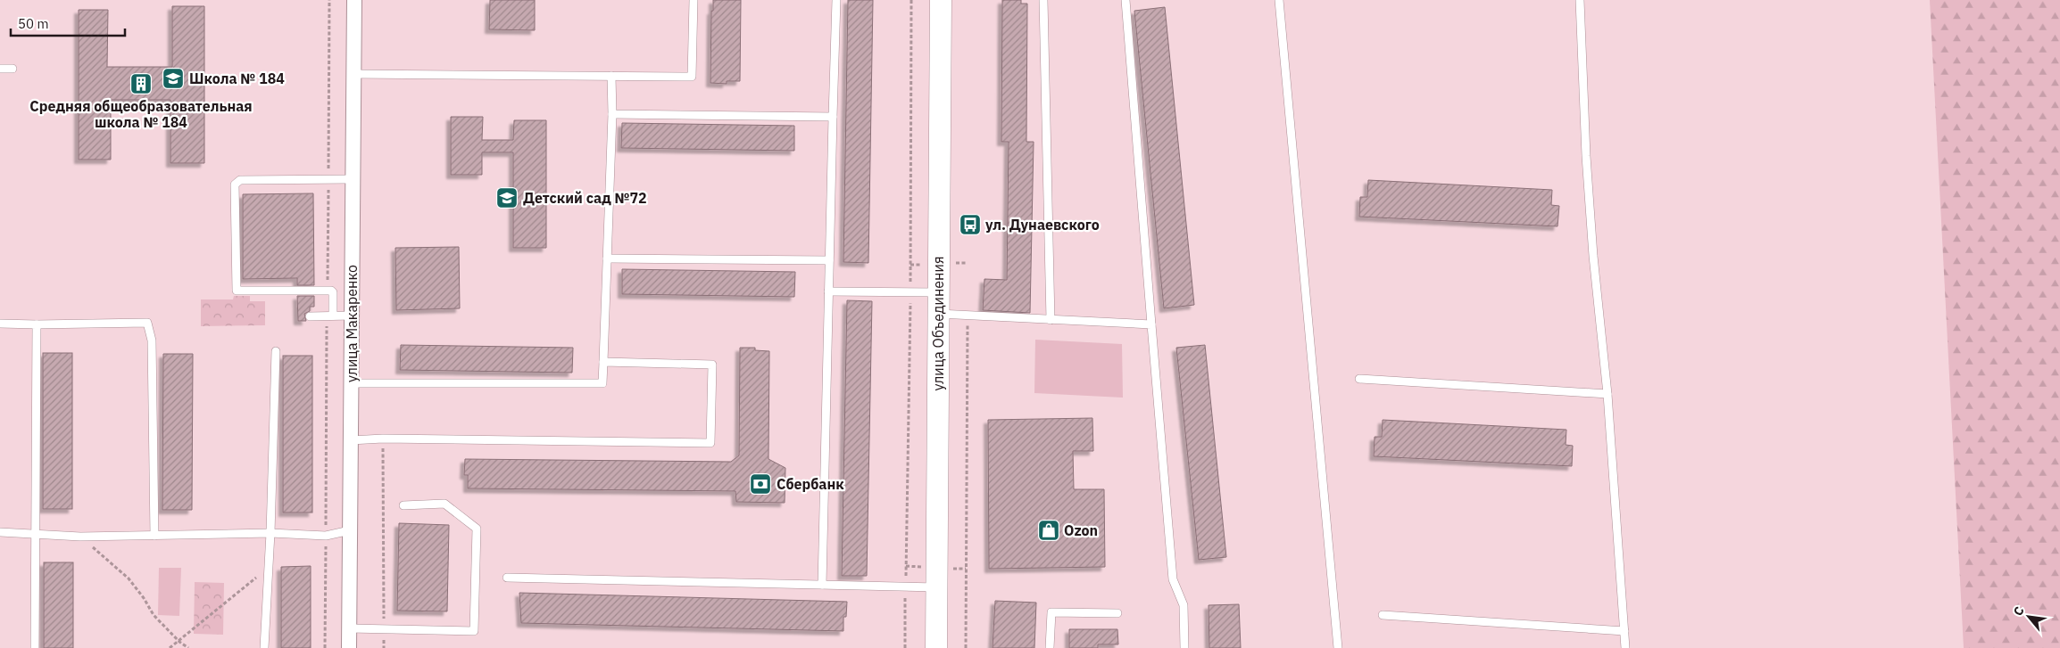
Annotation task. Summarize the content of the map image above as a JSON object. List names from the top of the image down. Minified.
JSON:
{"streets":{"street":["улица Макаренко","улица Объединения"]},"places":{"school or university":["Школа № 184","Детский сад №72"],"building":["Средняя общеобразовательная школа № 184"],"bus stop":["ул. Дунаевского"],"bank":["Сбербанк"],"shop":["Ozon"]},"scale_bar":"50 m","north":"top left"}
